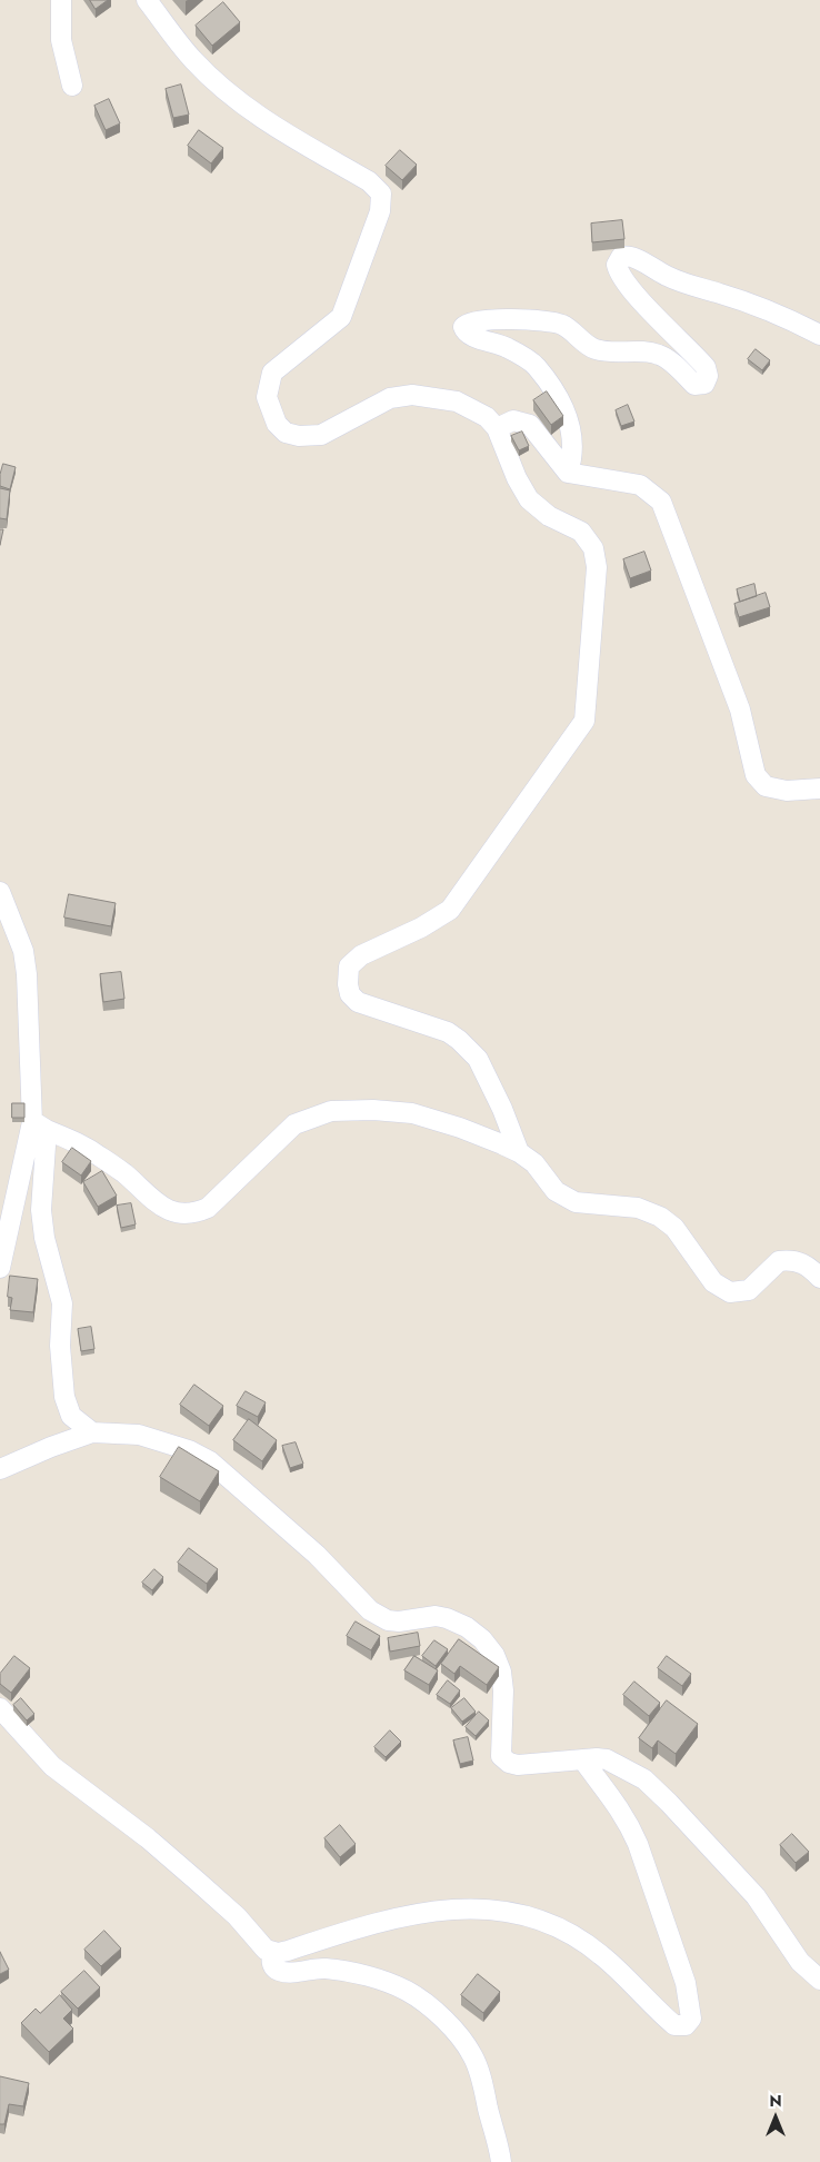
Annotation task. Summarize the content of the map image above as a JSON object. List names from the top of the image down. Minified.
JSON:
{"north":"top"}
